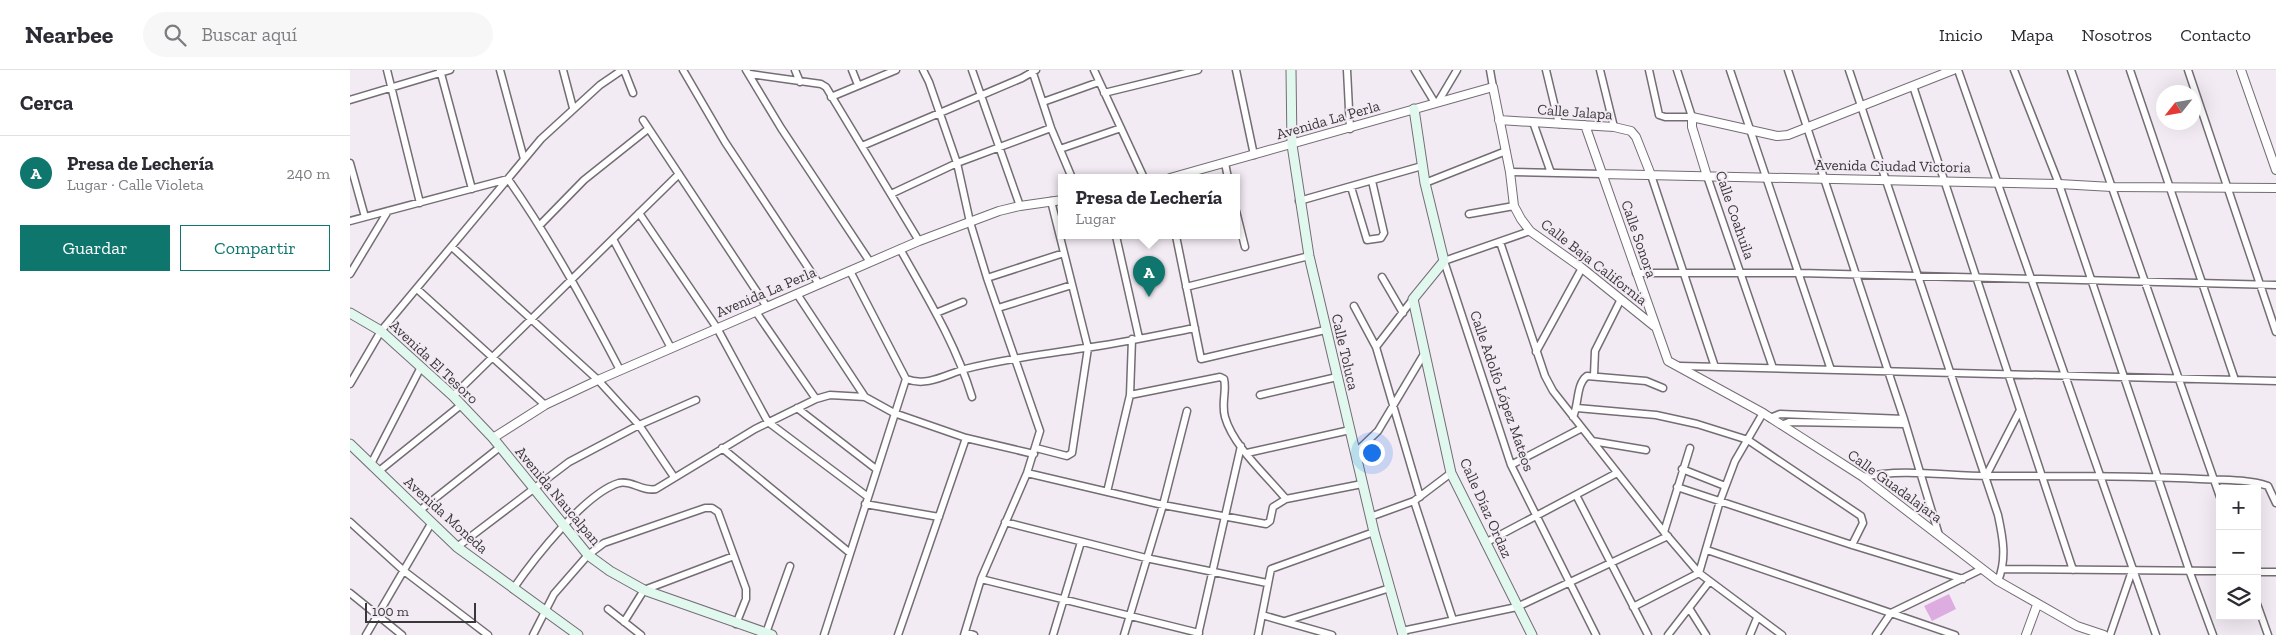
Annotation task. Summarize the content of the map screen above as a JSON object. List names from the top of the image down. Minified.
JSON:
{"streets":{"main road":["Calle Toluca","Avenida El Tesoro","Calle Adolfo López Mateos","Avenida Naucalpan","Calle Díaz Ordaz","Avenida Moneda"],"street":["Calle Jalapa","Avenida La Perla","Avenida Ciudad Victoria","Calle Coahuila","Calle Sonora","Calle Baja California","Calle Guadalajara"]},"crossings":[["Calle Jalapa","Avenida Ciudad Victoria"],["Calle Jalapa","Calle Sonora"],["Calle Jalapa","Calle Baja California"],["Avenida La Perla","Calle Baja California"],["Avenida La Perla","Calle Toluca"],["Avenida La Perla","Avenida El Tesoro"],["Avenida La Perla","Calle Adolfo López Mateos"],["Avenida La Perla","Avenida Naucalpan"],["Avenida Ciudad Victoria","Calle Coahuila"],["Avenida Ciudad Victoria","Calle Sonora"],["Avenida Ciudad Victoria","Calle Baja California"],["Calle Sonora","Calle Baja California"],["Calle Sonora","Calle Guadalajara"],["Avenida El Tesoro","Avenida Naucalpan"]],"scale_bar":"100 m","north":"bottom left","page":{"header":"Nearbee","search":"Buscar aquí","nav":["Inicio","Mapa","Nosotros","Contacto"],"heading":"Cerca","list":[{"mark":"A","name":"Presa de Lechería","note":"Lugar · Calle Violeta","value":"240 m"}],"popup":["Presa de Lechería","Lugar"],"buttons":["Guardar","Compartir"],"pins":"A","map_buttons":["+","−"],"scale":"100 m"}}
